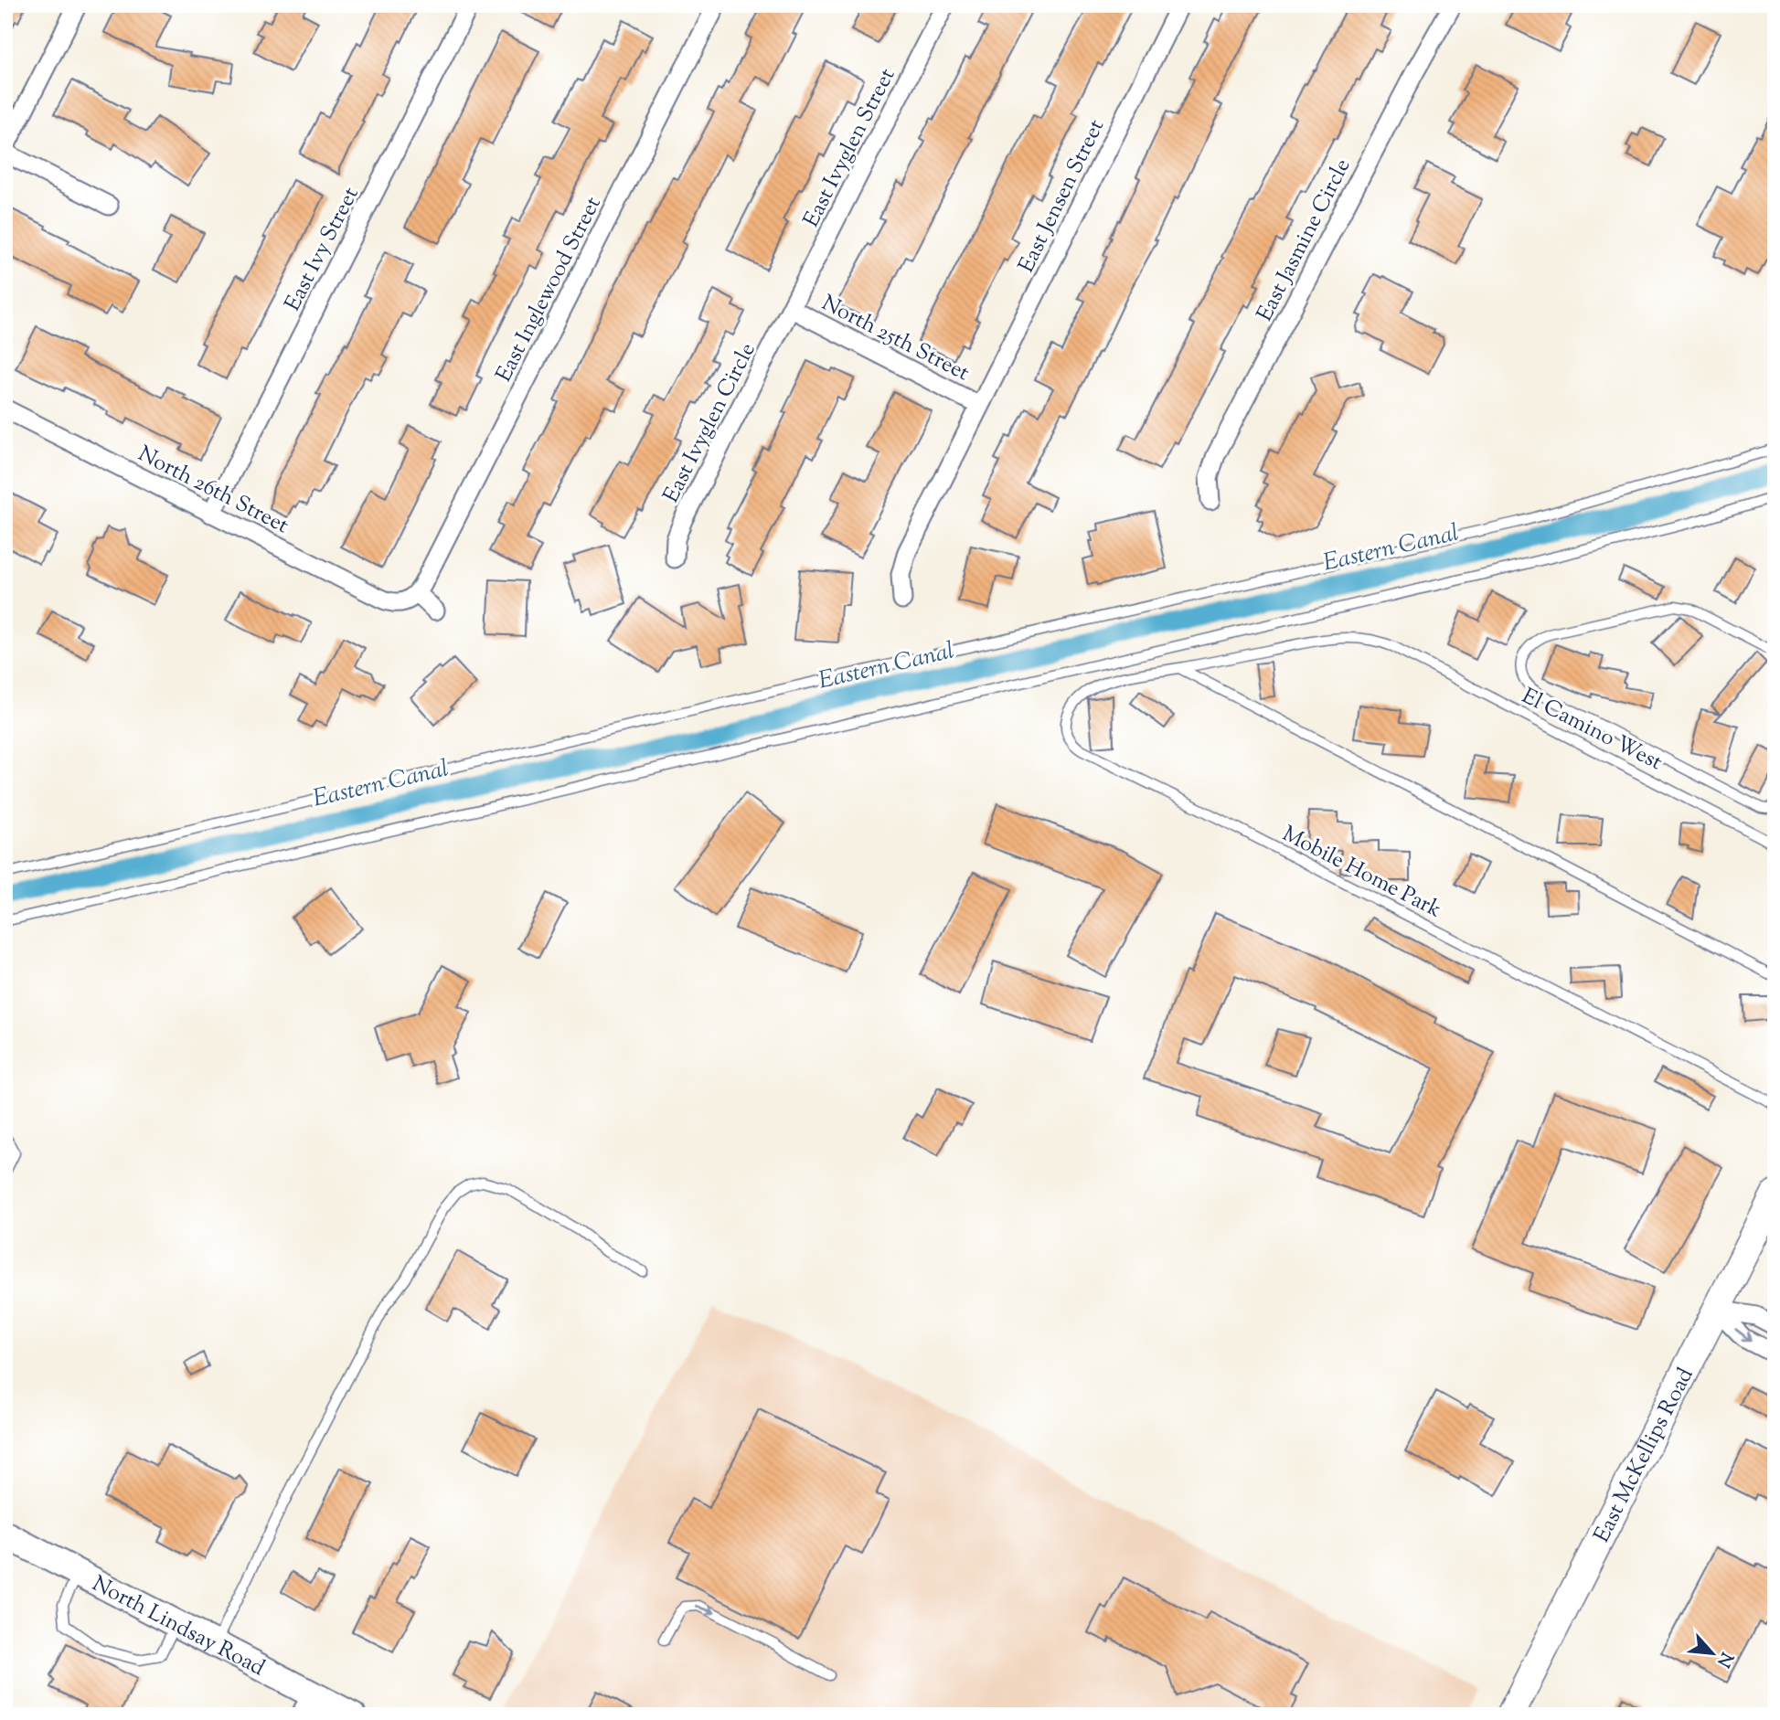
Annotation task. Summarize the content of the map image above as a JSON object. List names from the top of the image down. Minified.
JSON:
{"streets":{"main road":["East McKellips Road","North Lindsay Road"],"street":["East Ivyglen Street","East Jensen Street","East Jasmine Circle","East Ivy Street","East Inglewood Street","North 25th Street","East Ivyglen Circle","North 26th Street"],"lane":["El Camino West","Mobile Home Park"]},"crossings":[["East Ivyglen Street","North 25th Street"],["East Ivyglen Street","East Ivyglen Circle"],["East Jensen Street","North 25th Street"],["East Ivy Street","North 26th Street"],["East Inglewood Street","North 26th Street"],["North 25th Street","East Ivyglen Circle"],["El Camino West","Mobile Home Park"]],"water":["Eastern Canal"],"north":"bottom right"}
